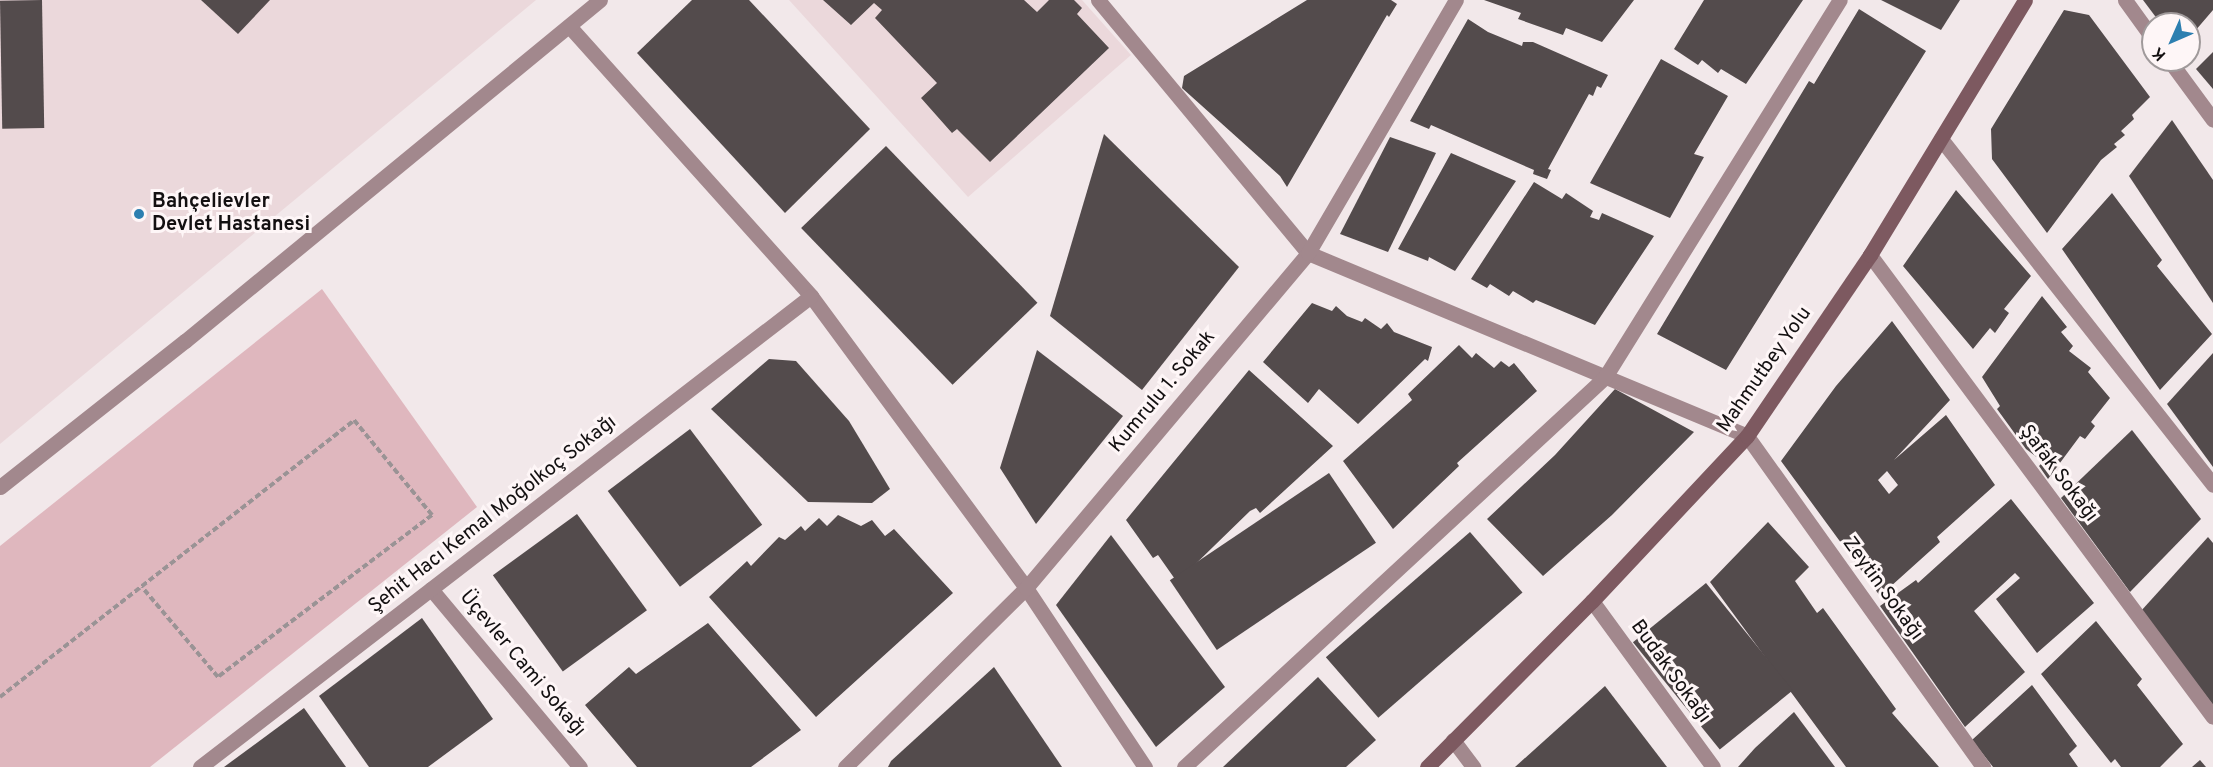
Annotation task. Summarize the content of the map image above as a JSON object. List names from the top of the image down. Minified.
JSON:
{"streets":{"main road":["Mahmutbey Yolu"],"street":["Kumrulu 1. Sokak","Şafak Sokağı","Şehit Hacı Kemal Moğolkoç Sokağı","Zeytin Sokağı","Üçevler Cami Sokağı","Budak Sokağı"]},"crossings":[["Mahmutbey Yolu","Şafak Sokağı"],["Mahmutbey Yolu","Zeytin Sokağı"],["Mahmutbey Yolu","Budak Sokağı"],["Şehit Hacı Kemal Moğolkoç Sokağı","Üçevler Cami Sokağı"]],"places":["Bahçelievler Devlet Hastanesi"],"north":"bottom left"}
